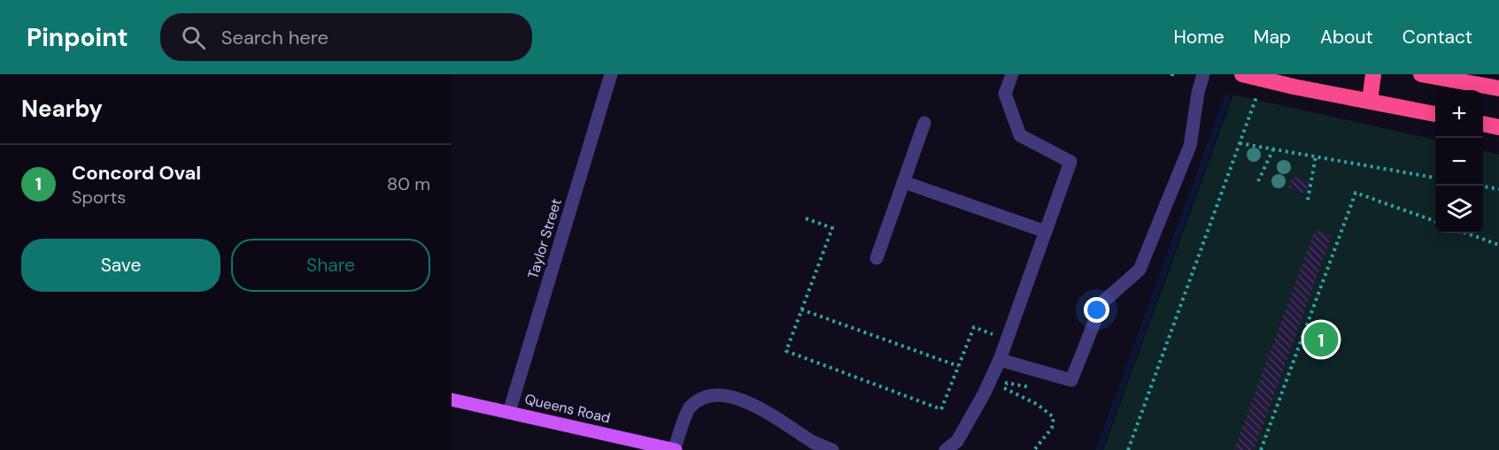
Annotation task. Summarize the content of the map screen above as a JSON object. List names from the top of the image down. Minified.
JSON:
{"streets":{"main road":["Queens Road"],"street":["Taylor Street"]},"crossings":[["Taylor Street","Queens Road"]],"page":{"header":"Pinpoint","search":"Search here","nav":["Home","Map","About","Contact"],"heading":"Nearby","map_buttons":["+","−"],"list":[{"mark":"1","name":"Concord Oval","note":"Sports","value":"80 m"}],"buttons":["Save","Share"],"pins":"1"}}
